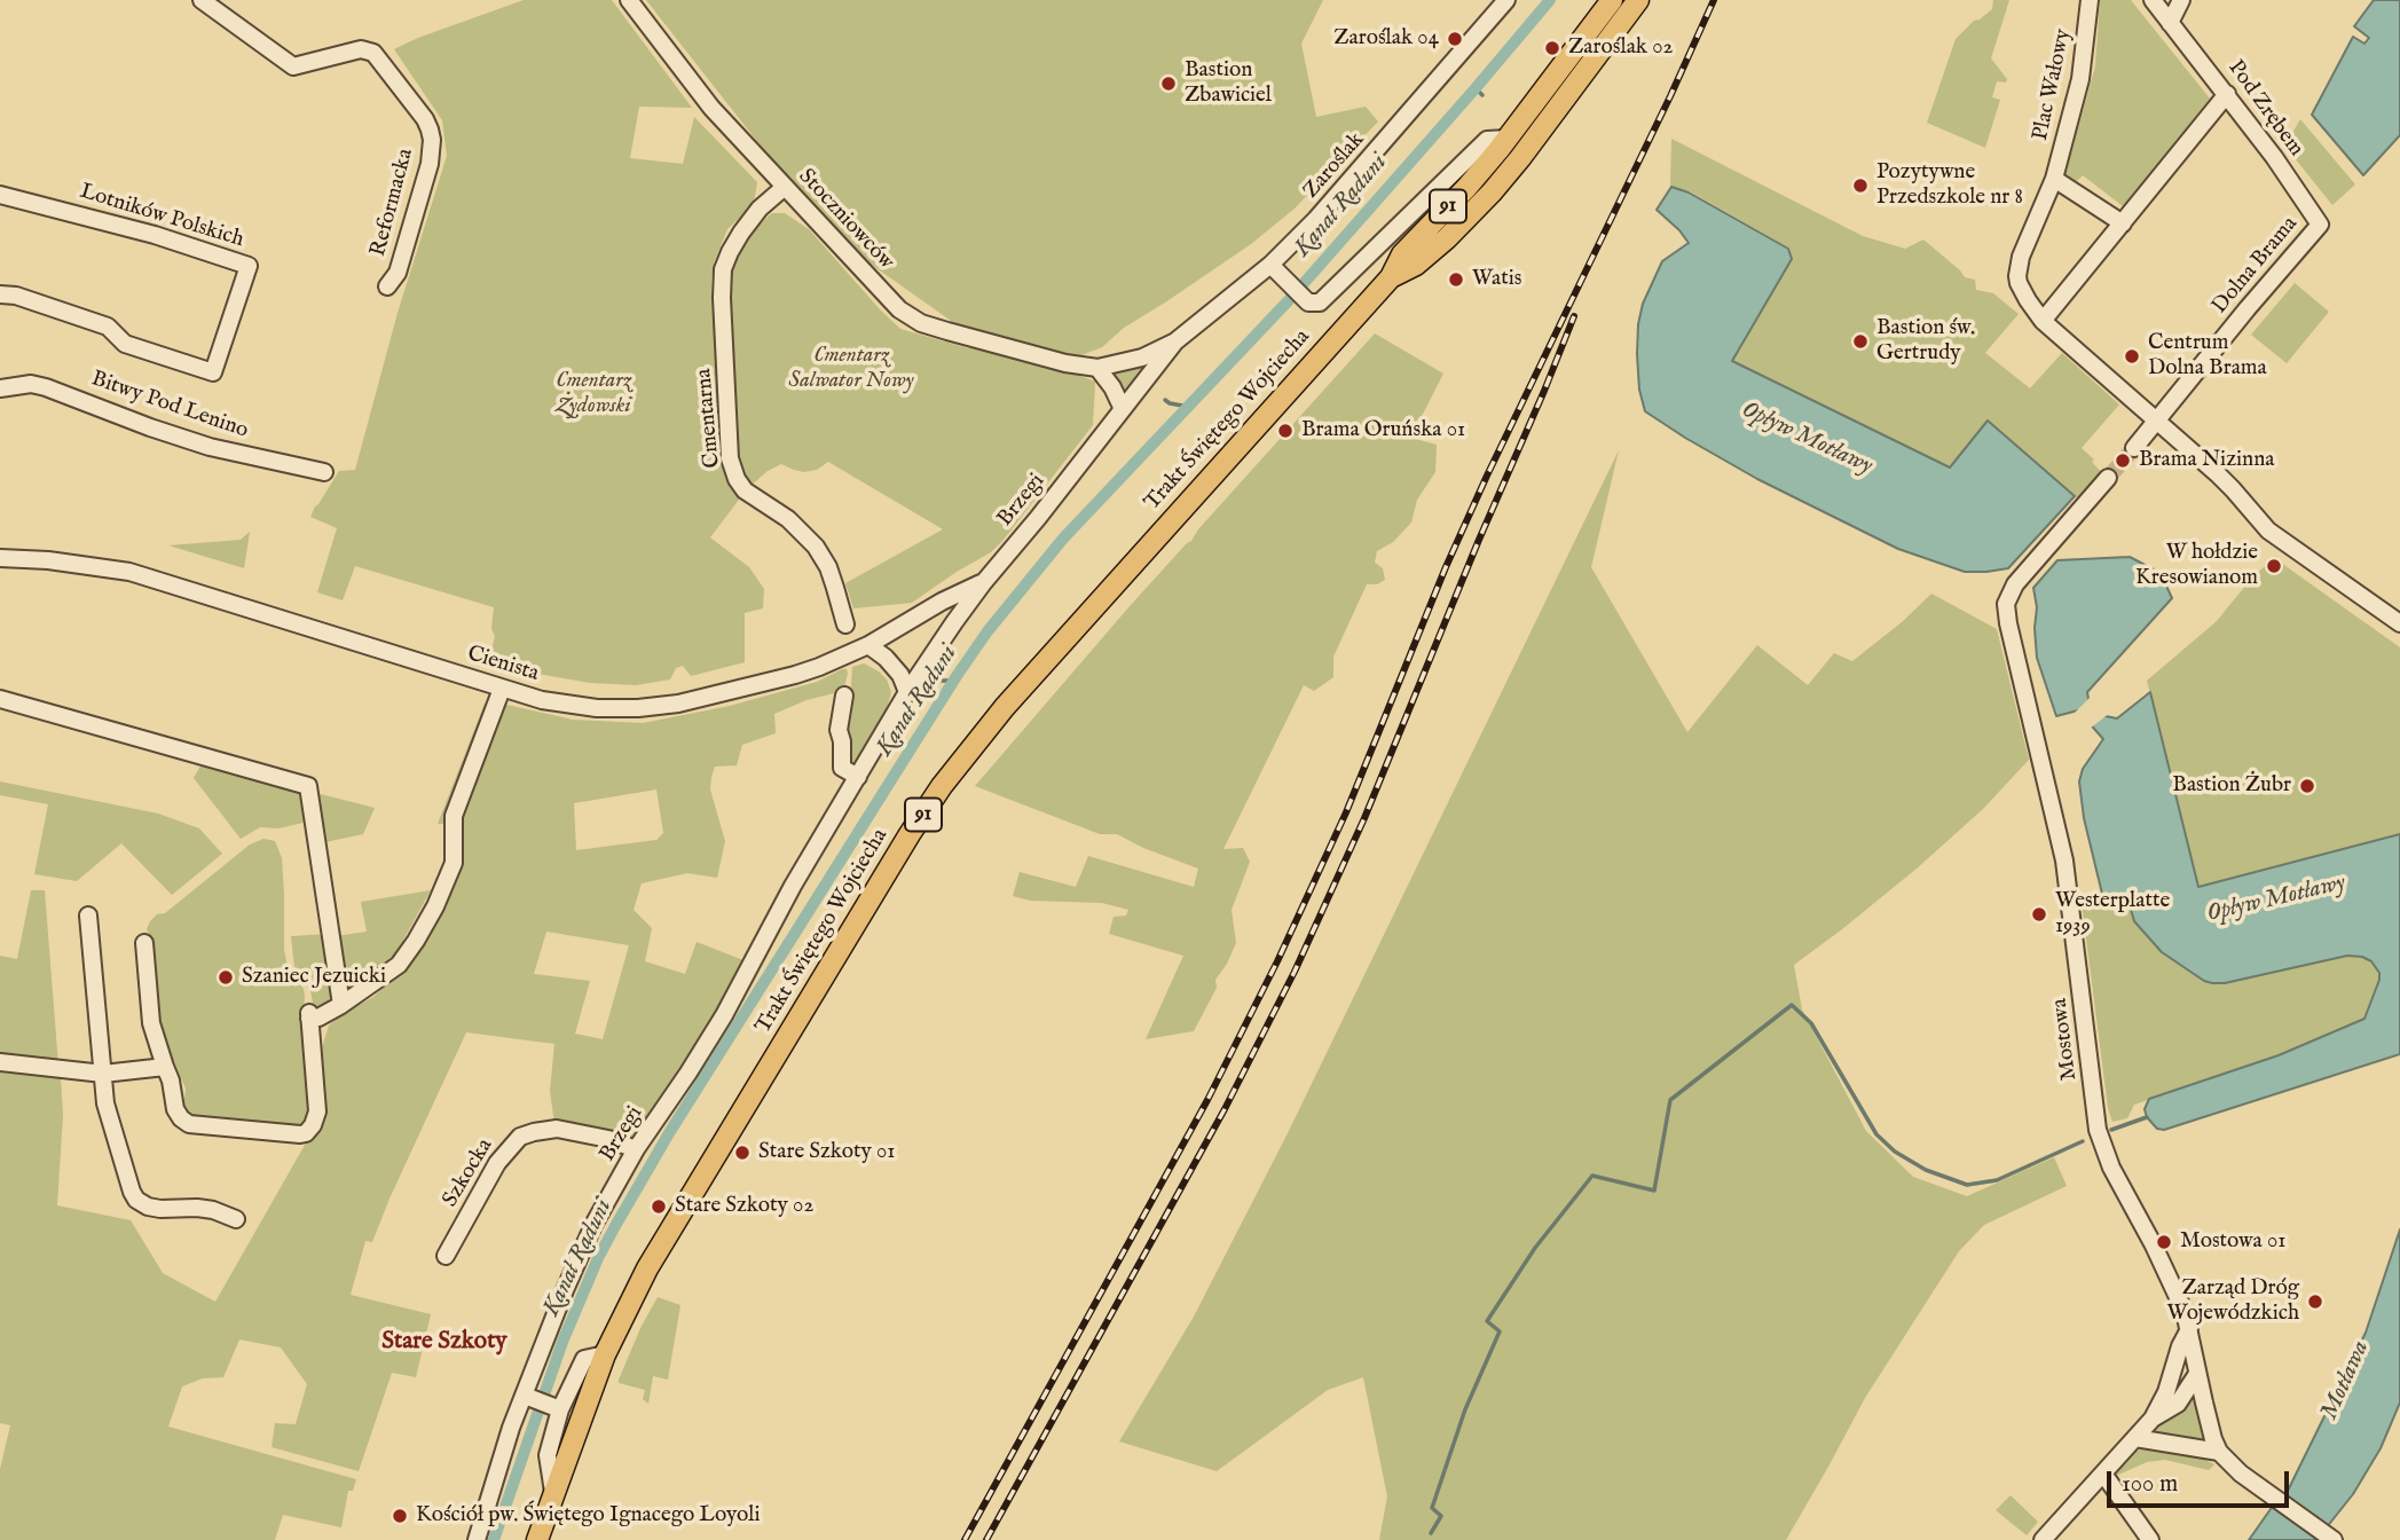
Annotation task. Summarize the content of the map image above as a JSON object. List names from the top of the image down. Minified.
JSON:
{"streets":{"main road":["91","Trakt Świętego Wojciecha"],"street":["Plac Wałowy","Pod Zrębem","Zaroślak","Reformacka","Lotników Polskich","Stoczniowców","Dolna Brama","Bitwy Pod Lenino","Cmentarna","Brzegi","Cienista","Mostowa","Szkocka"]},"crossings":[["Plac Wałowy","Dolna Brama"],["Pod Zrębem","Dolna Brama"],["Zaroślak","Stoczniowców"],["Zaroślak","Trakt Świętego Wojciecha"],["Zaroślak","Brzegi"],["Stoczniowców","Cmentarna"],["Stoczniowców","Brzegi"],["Brzegi","Cienista"],["Brzegi","Szkocka"]],"districts":["Stare Szkoty"],"water":["Kanał Raduni","Opływ Motławy","Motława"],"parks":["Cmentarz Salwator Nowy","Cmentarz Żydowski"],"places":["Zaroślak 04","Zaroślak 02","Bastion Zbawiciel","Pozytywne Przedszkole nr 8","Watis","Bastion św. Gertrudy","Centrum Dolna Brama","Brama Oruńska 01","Brama Nizinna","W hołdzie Kresowianom","Bastion Żubr","Westerplatte 1939","Szaniec Jezuicki","Stare Szkoty 01","Stare Szkoty 02","Mostowa 01","Zarząd Dróg Wojewódzkich","Kościół pw. Świętego Ignacego Loyoli"],"scale_bar":"100 m"}
